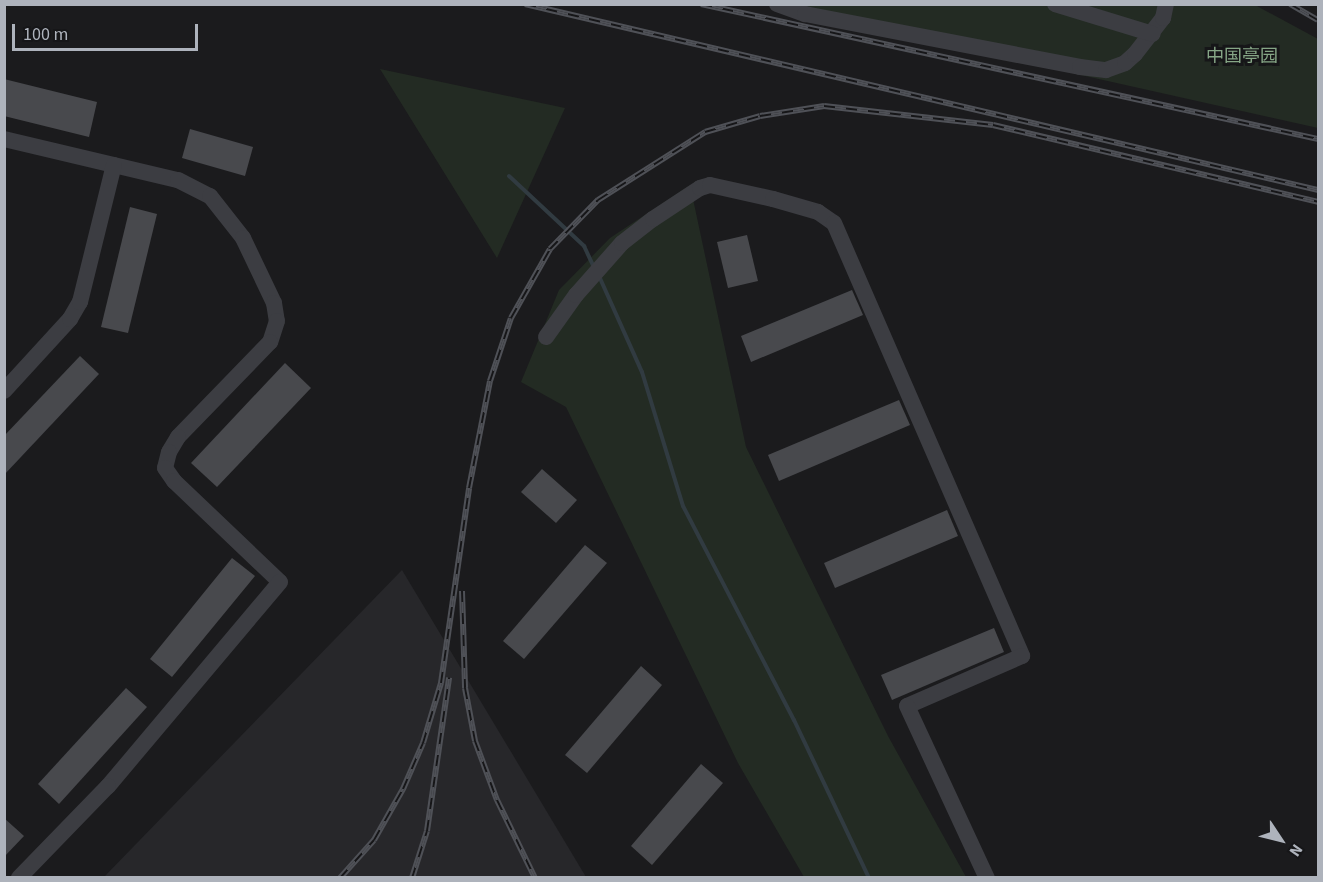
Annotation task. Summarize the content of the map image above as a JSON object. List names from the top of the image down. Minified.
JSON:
{"parks":["中国亭园"],"scale_bar":"100 m","north":"bottom right"}
